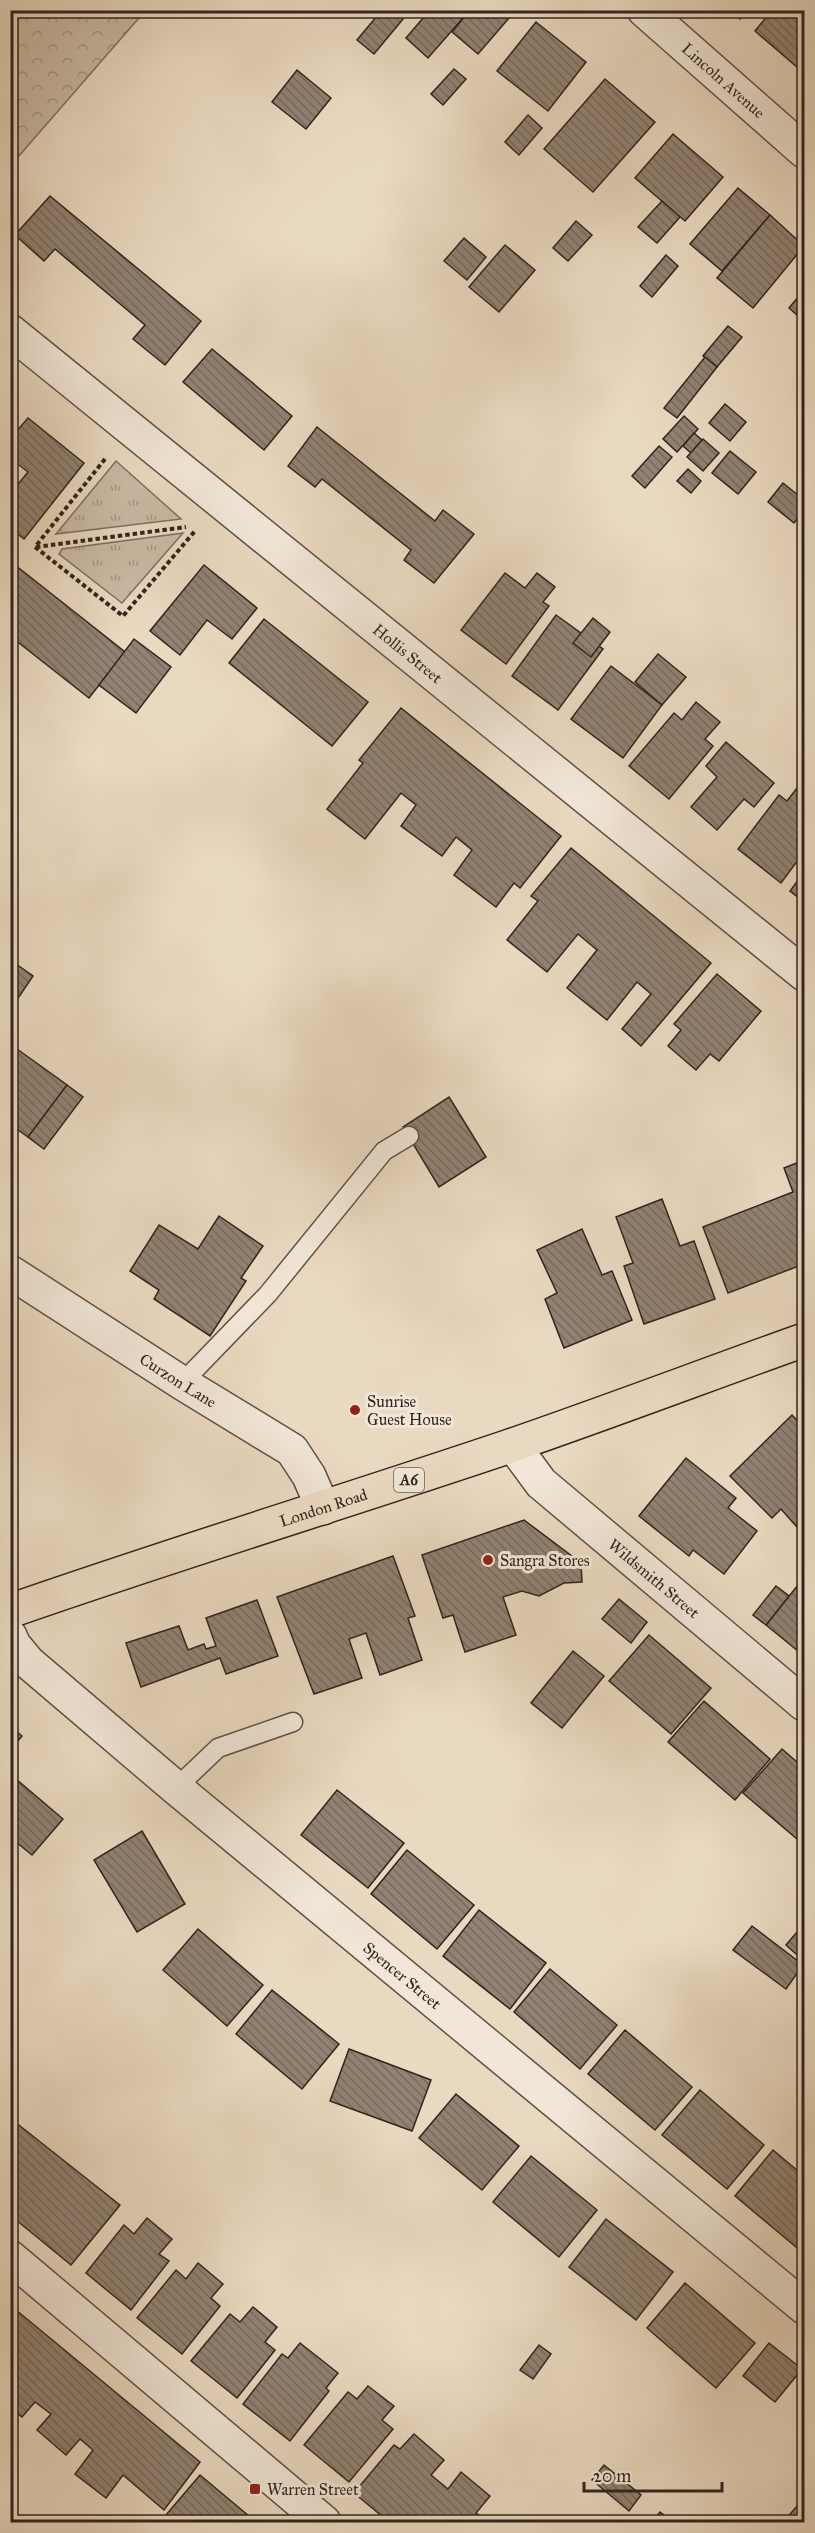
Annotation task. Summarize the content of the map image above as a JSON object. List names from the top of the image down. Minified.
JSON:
{"streets":{"main road":["A6","London Road"],"street":["Lincoln Avenue","Hollis Street","Curzon Lane","Wildsmith Street","Spencer Street"]},"crossings":[["Curzon Lane","London Road"],["London Road","Wildsmith Street"]],"places":{"other":["Sunrise Guest House","Sangra Stores"],"transit":["Warren Street"]},"scale_bar":"20 m"}
